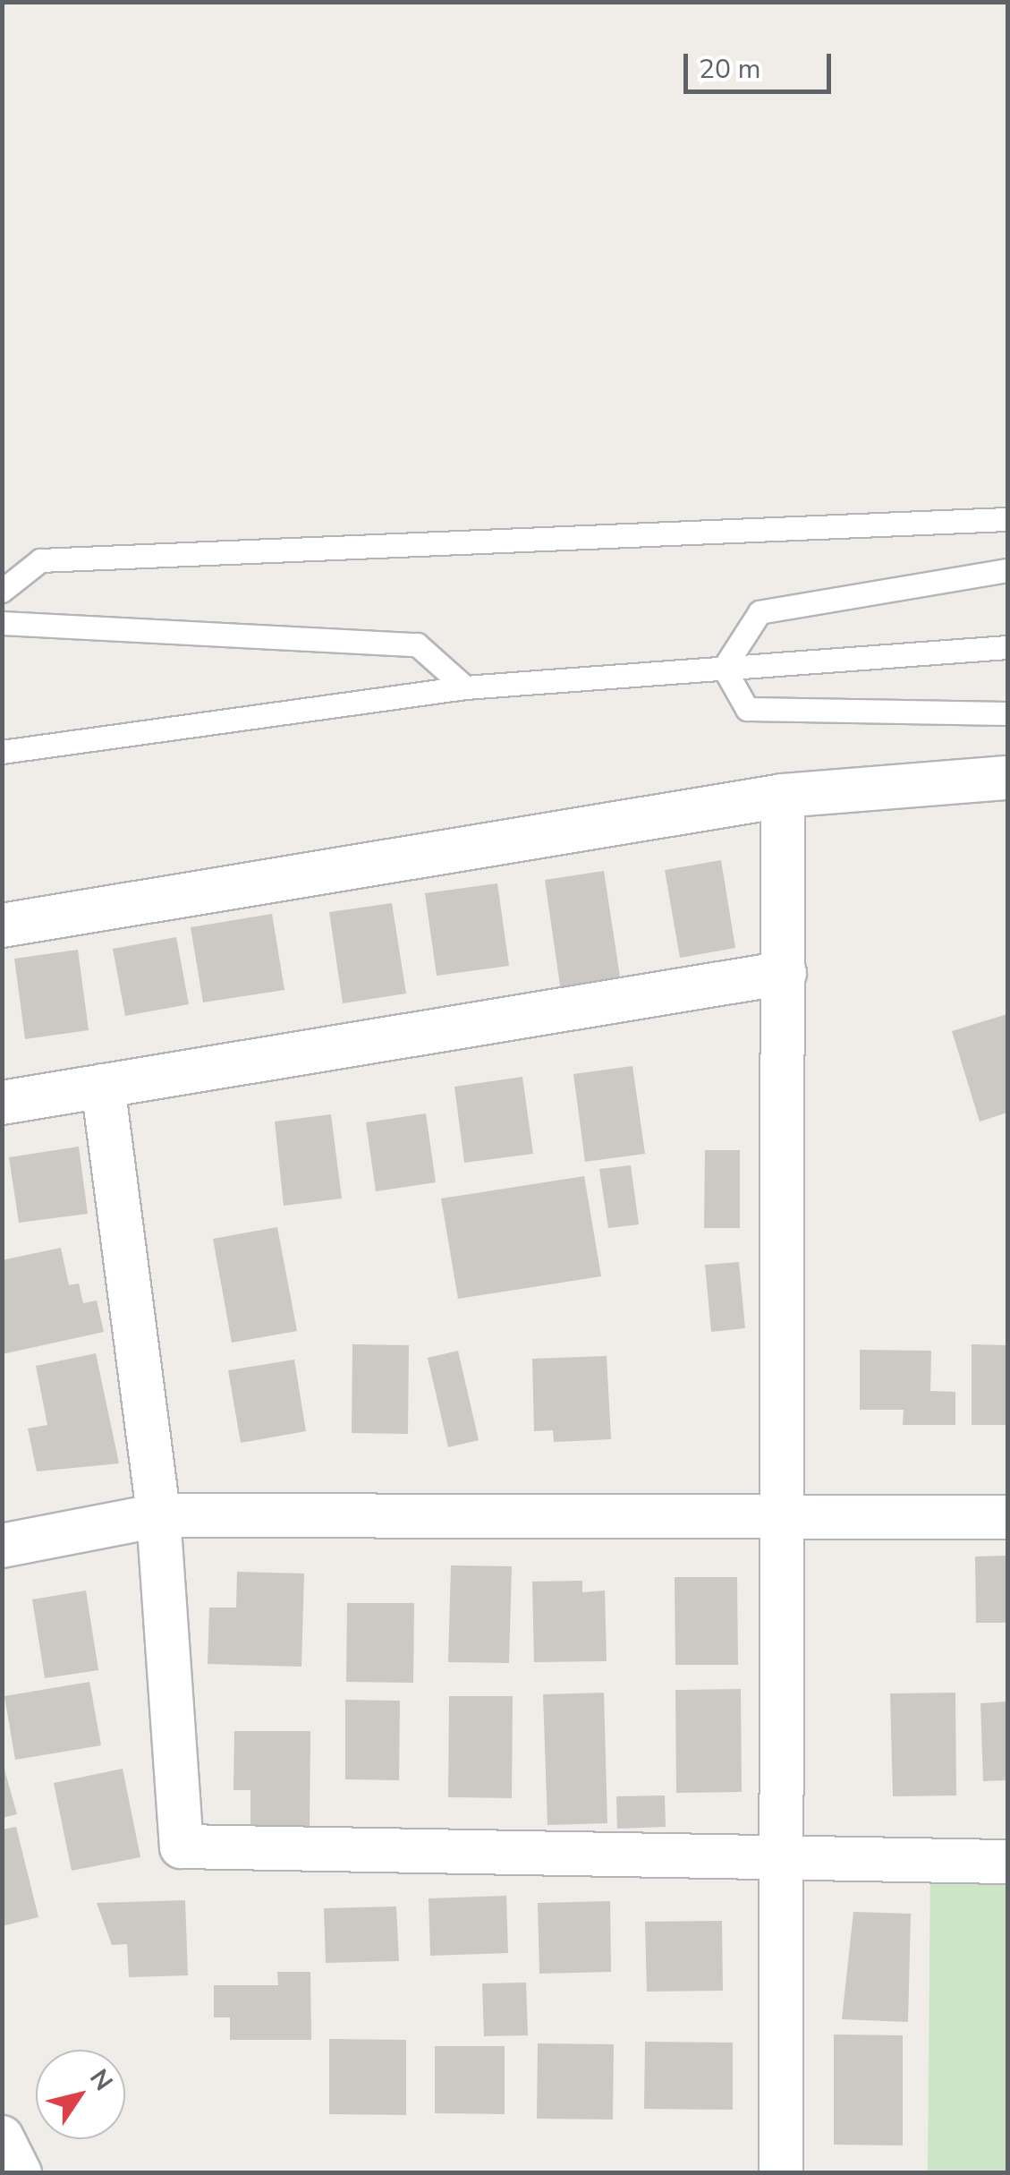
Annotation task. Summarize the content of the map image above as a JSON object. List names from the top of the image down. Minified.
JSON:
{"scale_bar":"20 m","north":"top right"}
